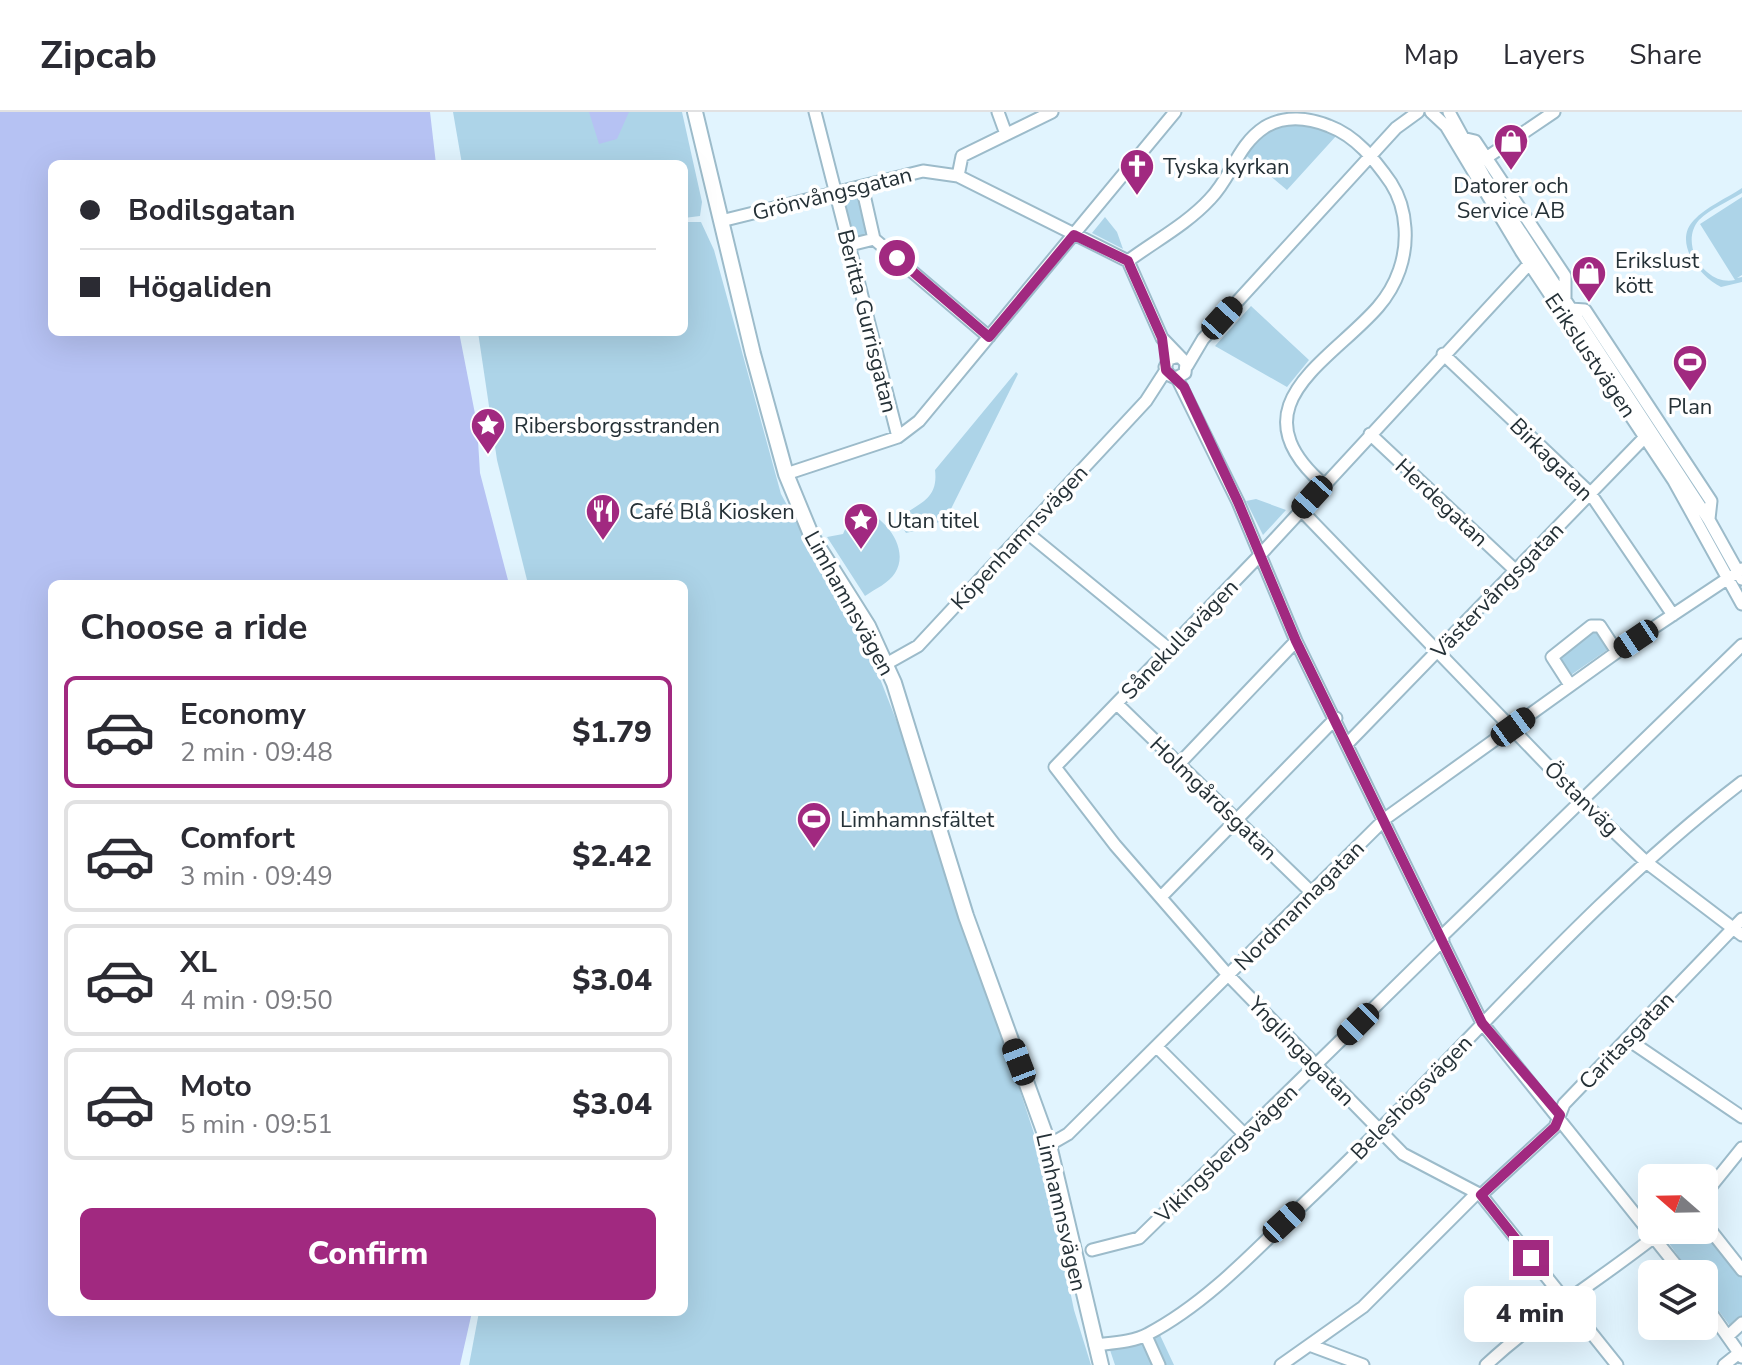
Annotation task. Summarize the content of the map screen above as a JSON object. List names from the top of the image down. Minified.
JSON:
{"streets":{"main road":["Limhamnsvägen"],"street":["Grönvångsgatan","Beritta Gurrisgatan","Erikslustvägen","Birkagatan","Herdegatan","Köpenhamnsvägen","Västervångsgatan","Sånekullavägen","Holmgårdsgatan","Östanväg","Nordmannagatan","Caritasgatan","Ynglingagatan","Beleshögsvägen","Vikingsbergsvägen"]},"crossings":[["Grönvångsgatan","Beritta Gurrisgatan"],["Grönvångsgatan","Limhamnsvägen"],["Erikslustvägen","Västervångsgatan"],["Erikslustvägen","Sånekullavägen"],["Erikslustvägen","Nordmannagatan"],["Birkagatan","Västervångsgatan"],["Birkagatan","Sånekullavägen"],["Birkagatan","Nordmannagatan"],["Herdegatan","Västervångsgatan"],["Herdegatan","Sånekullavägen"],["Köpenhamnsvägen","Limhamnsvägen"],["Västervångsgatan","Östanväg"],["Limhamnsvägen","Nordmannagatan"],["Limhamnsvägen","Beleshögsvägen"],["Sånekullavägen","Holmgårdsgatan"],["Sånekullavägen","Östanväg"],["Sånekullavägen","Ynglingagatan"],["Holmgårdsgatan","Nordmannagatan"],["Östanväg","Nordmannagatan"],["Östanväg","Caritasgatan"],["Östanväg","Beleshögsvägen"],["Östanväg","Vikingsbergsvägen"],["Nordmannagatan","Ynglingagatan"],["Caritasgatan","Ynglingagatan"],["Ynglingagatan","Beleshögsvägen"],["Ynglingagatan","Vikingsbergsvägen"]],"places":{"shop":["Datorer och Service AB","Erikslust kött"],"church":["Tyska kyrkan"],"sports":["Plan","Limhamnsfältet"],"place":["Ribersborgsstranden","Utan titel"],"restaurant":["Café Blå Kiosken"]},"north":"left","page":{"header":"Zipcab","nav":["Map","Layers","Share"],"banner":["Bodilsgatan","Högaliden"],"heading":"Choose a ride","list":[{"name":"Economy","note":"2 min · 09:48","value":"$1.79"},{"name":"Comfort","note":"3 min · 09:49","value":"$2.42"},{"name":"XL","note":"4 min · 09:50","value":"$3.04"},{"name":"Moto","note":"5 min · 09:51","value":"$3.04"}],"buttons":"Confirm","bubble":"4 min"}}
